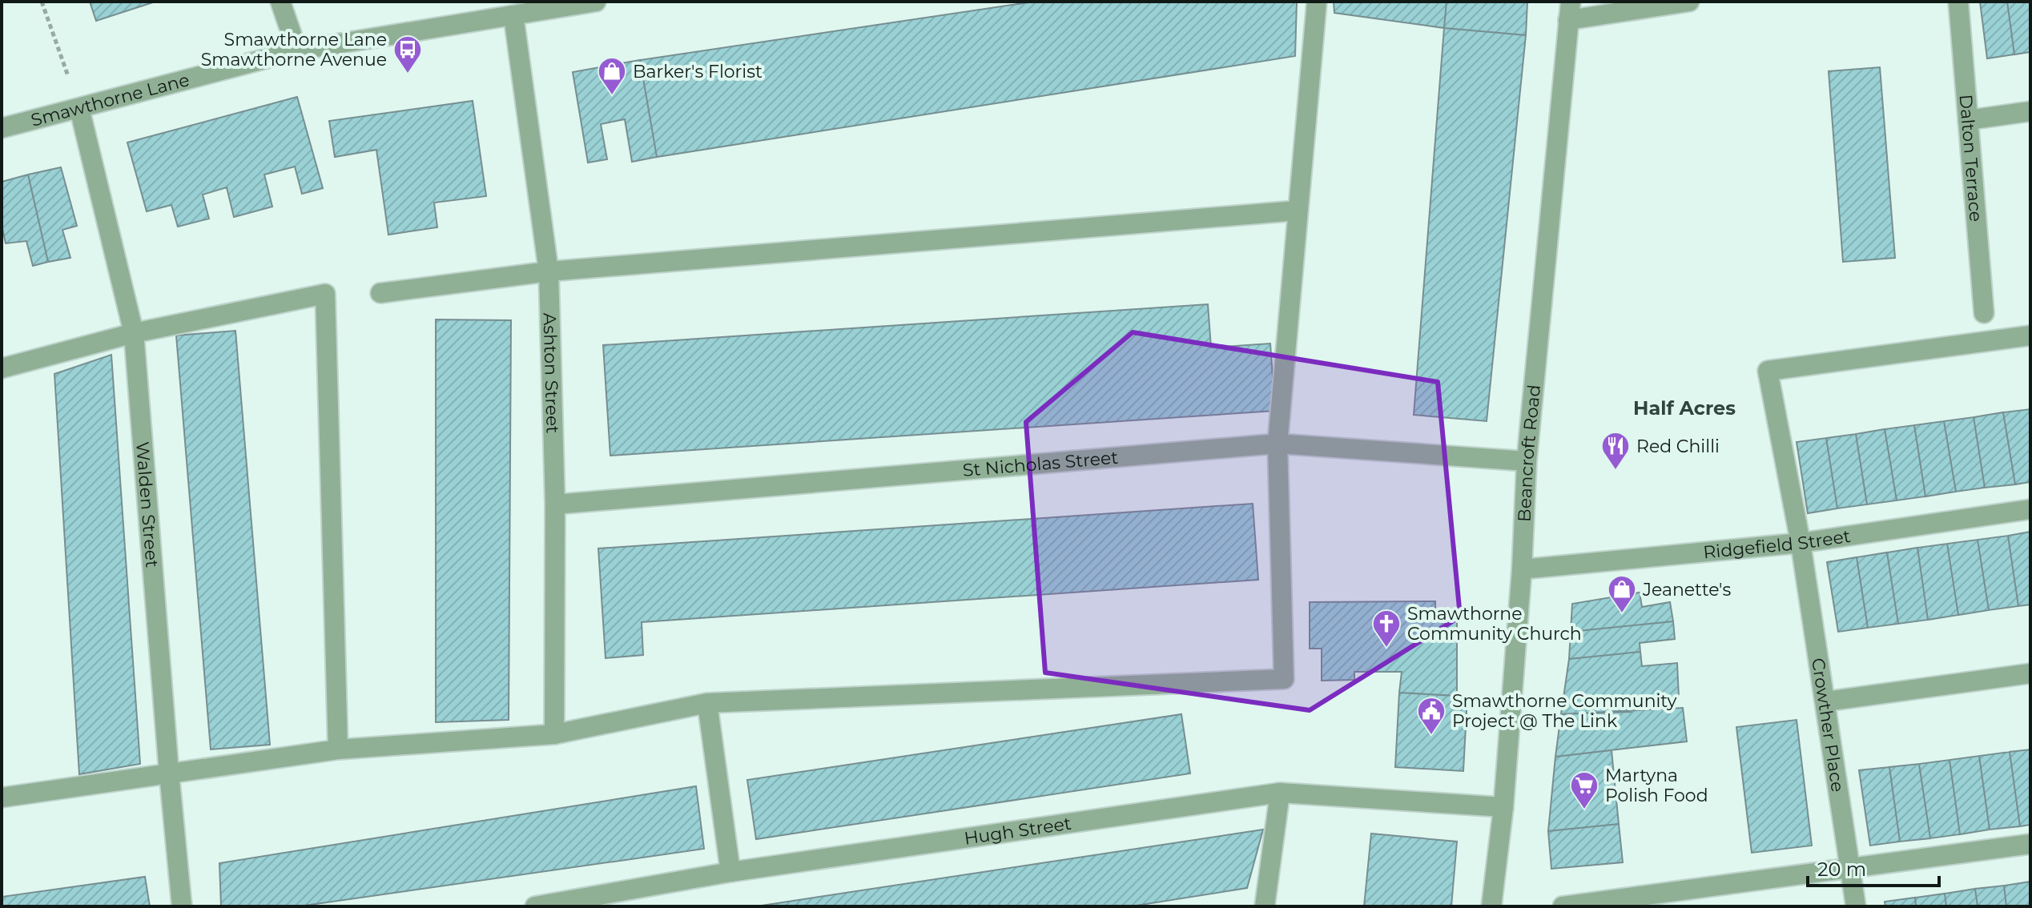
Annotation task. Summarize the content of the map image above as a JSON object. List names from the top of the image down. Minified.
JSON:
{"streets":{"street":["Smawthorne Lane","Dalton Terrace","Ashton Street","Beancroft Road","St Nicholas Street","Walden Street","Ridgefield Street","Crowther Place","Hugh Street"]},"crossings":[["Smawthorne Lane","Ashton Street"],["Smawthorne Lane","Walden Street"],["Ashton Street","St Nicholas Street"],["Beancroft Road","St Nicholas Street"],["Beancroft Road","Ridgefield Street"],["Beancroft Road","Hugh Street"],["Ridgefield Street","Crowther Place"]],"districts":["Half Acres"],"places":{"bus stop":["Smawthorne Lane Smawthorne Avenue"],"shop":["Barker's Florist","Jeanette's"],"restaurant":["Red Chilli"],"church":["Smawthorne Community Church"],"public building":["Smawthorne Community Project @ The Link"],"supermarket":["Martyna Polish Food"]},"scale_bar":"20 m"}
